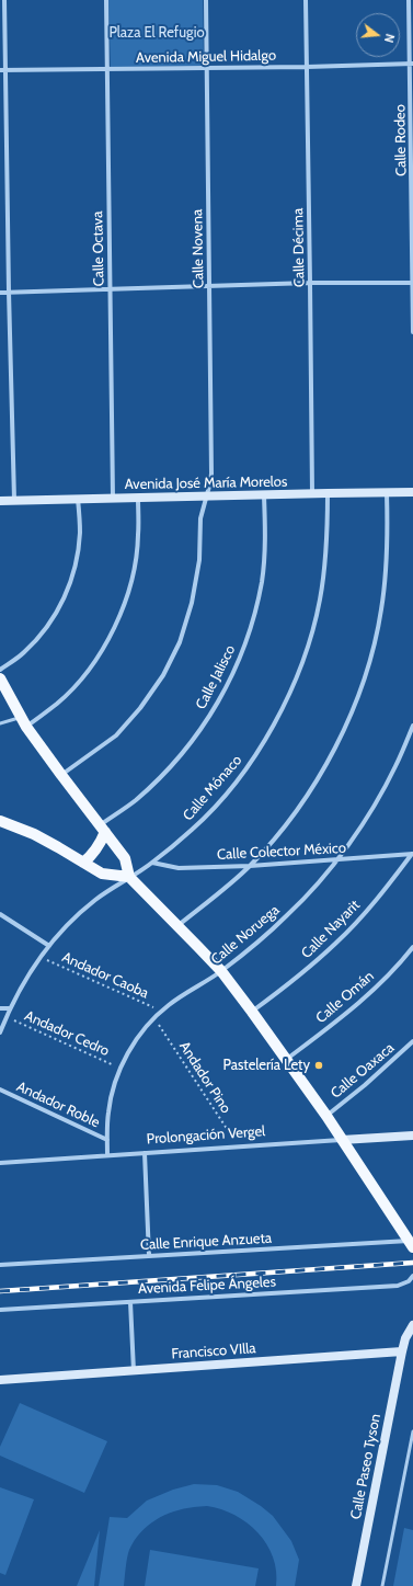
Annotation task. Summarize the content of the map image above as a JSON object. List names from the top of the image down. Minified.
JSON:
{"streets":{"street":["Avenida Miguel Hidalgo","Calle Rodeo","Calle Décima","Calle Octava","Calle Novena","Avenida José María Morelos","Calle Jalisco","Calle Mónaco","Calle Colector México","Calle Nayarit","Calle Noruega","Calle Omán","Calle Oaxaca","Andador Roble","Prolongación Vergel","Calle Enrique Anzueta","Avenida Felipe Ángeles","Francisco VIlla","Calle Paseo Tyson"],"path":["Andador Caoba","Andador Cedro","Andador Pino"]},"crossings":[["Avenida Miguel Hidalgo","Calle Rodeo"],["Avenida Miguel Hidalgo","Calle Décima"],["Avenida Miguel Hidalgo","Calle Octava"],["Avenida Miguel Hidalgo","Calle Novena"],["Calle Décima","Avenida José María Morelos"],["Calle Octava","Avenida José María Morelos"],["Calle Novena","Avenida José María Morelos"],["Avenida José María Morelos","Calle Jalisco"],["Avenida José María Morelos","Calle Mónaco"],["Calle Mónaco","Calle Colector México"],["Calle Mónaco","Andador Caoba"],["Calle Mónaco","Andador Cedro"],["Calle Colector México","Calle Nayarit"],["Calle Colector México","Calle Noruega"],["Calle Noruega","Andador Caoba"],["Calle Noruega","Andador Cedro"],["Calle Noruega","Andador Pino"],["Calle Noruega","Andador Roble"],["Calle Noruega","Prolongación Vergel"],["Andador Pino","Prolongación Vergel"],["Francisco VIlla","Calle Paseo Tyson"]],"parks":["Plaza El Refugio"],"places":["Pastelería Lety"],"north":"right"}
